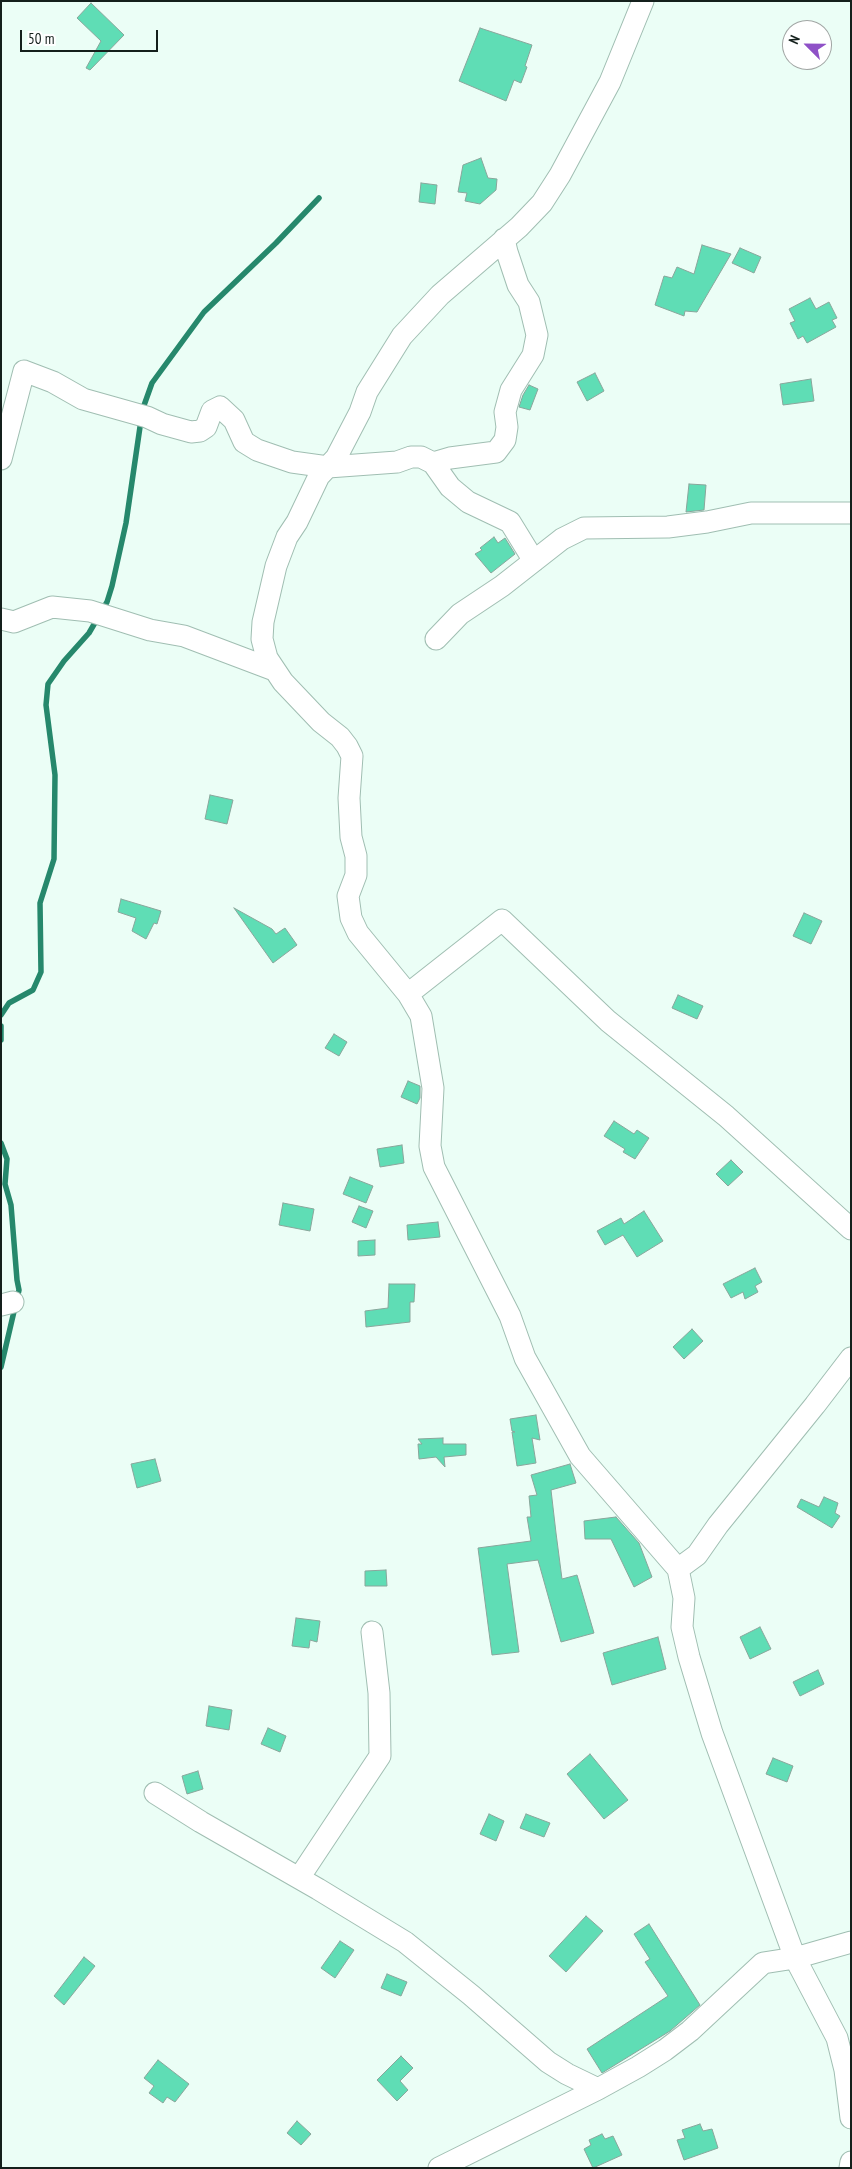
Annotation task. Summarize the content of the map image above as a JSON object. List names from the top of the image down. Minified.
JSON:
{"scale_bar":"50 m","north":"top left"}
